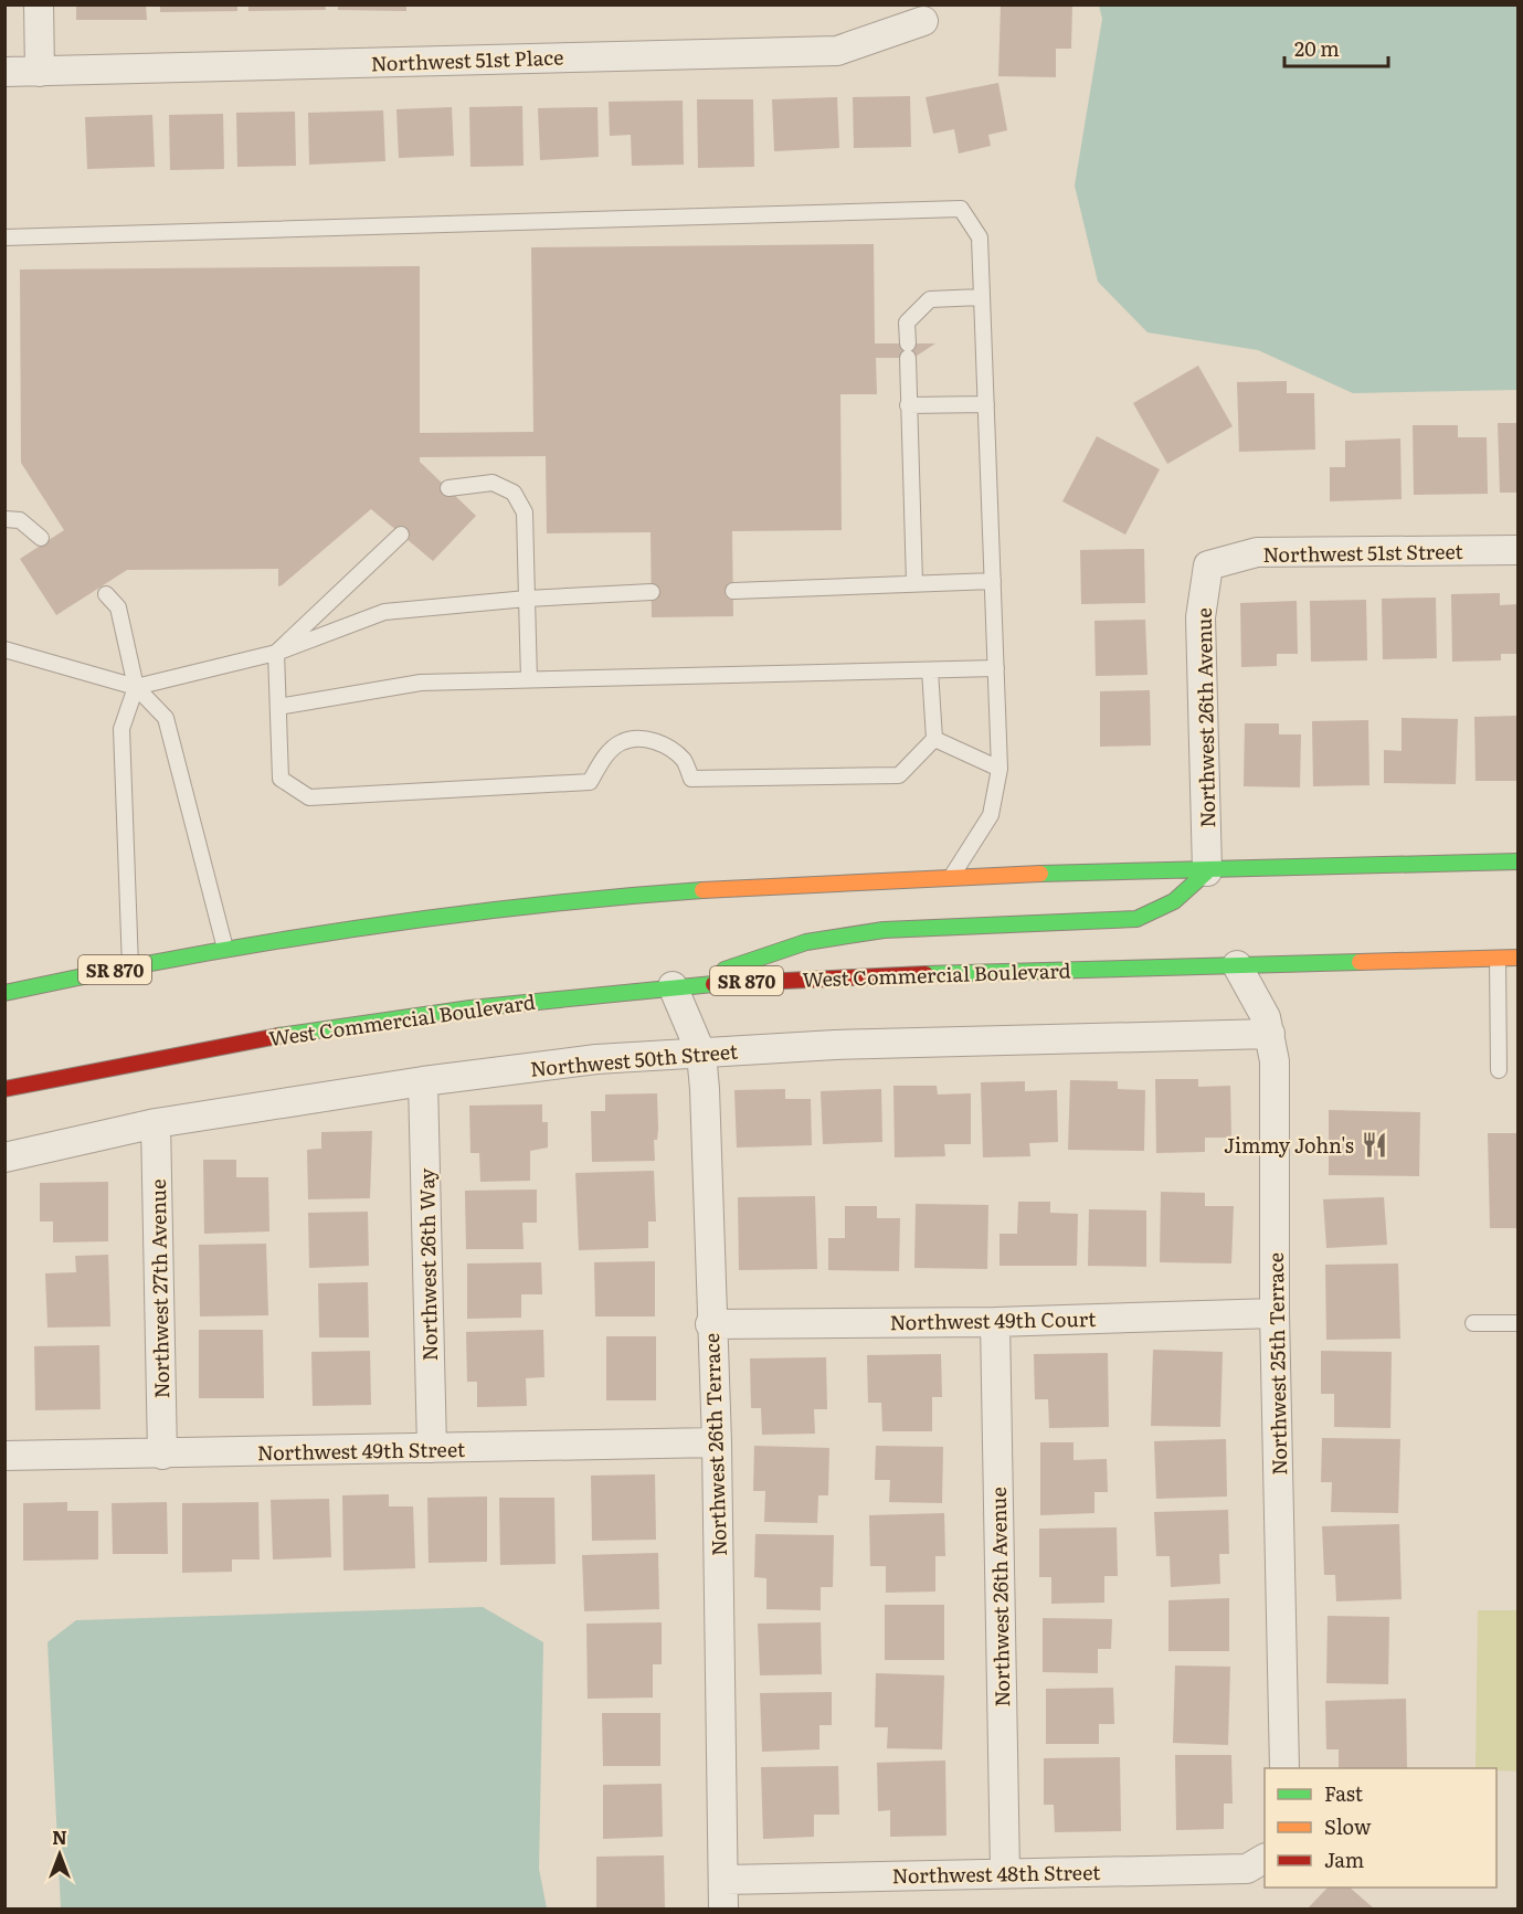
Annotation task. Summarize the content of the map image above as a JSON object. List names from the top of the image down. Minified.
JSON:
{"streets":{"highway":["SR 870","West Commercial Boulevard"],"street":["Northwest 51st Place","Northwest 51st Street","Northwest 26th Avenue","Northwest 50th Street","Northwest 26th Way","Northwest 27th Avenue","Northwest 49th Court","Northwest 25th Terrace","Northwest 26th Terrace","Northwest 49th Street","Northwest 48th Street"]},"crossings":[["Northwest 51st Street","Northwest 26th Avenue"],["Northwest 26th Avenue","SR 870"],["Northwest 26th Avenue","Northwest 49th Court"],["Northwest 26th Avenue","Northwest 48th Street"],["West Commercial Boulevard","Northwest 25th Terrace"],["West Commercial Boulevard","Northwest 26th Terrace"],["Northwest 50th Street","Northwest 26th Way"],["Northwest 50th Street","Northwest 27th Avenue"],["Northwest 50th Street","Northwest 25th Terrace"],["Northwest 50th Street","Northwest 26th Terrace"],["Northwest 26th Way","Northwest 49th Street"],["Northwest 27th Avenue","Northwest 49th Street"],["Northwest 49th Court","Northwest 25th Terrace"],["Northwest 49th Court","Northwest 26th Terrace"],["Northwest 26th Terrace","Northwest 49th Street"],["Northwest 26th Terrace","Northwest 48th Street"]],"places":{"restaurant":["Jimmy John's"]},"legend":["Fast","Slow","Jam"],"scale_bar":"20 m","north":"top"}
